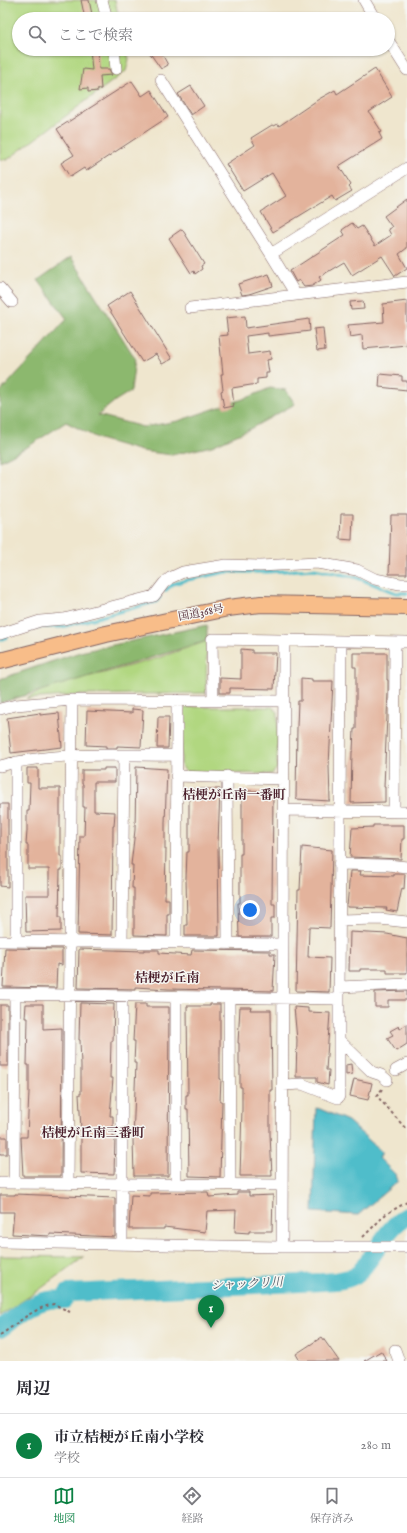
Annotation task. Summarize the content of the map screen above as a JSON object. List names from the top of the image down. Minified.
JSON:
{"streets":{"highway":["国道368号"]},"districts":["桔梗が丘南一番町","桔梗が丘南","桔梗が丘南三番町"],"water":["シャックリ川"],"page":{"search":"ここで検索","pins":"1","heading":"周辺","list":[{"mark":"1","name":"市立桔梗が丘南小学校","note":"学校","value":"280 m"}],"nav":["地図","経路","保存済み"]}}
